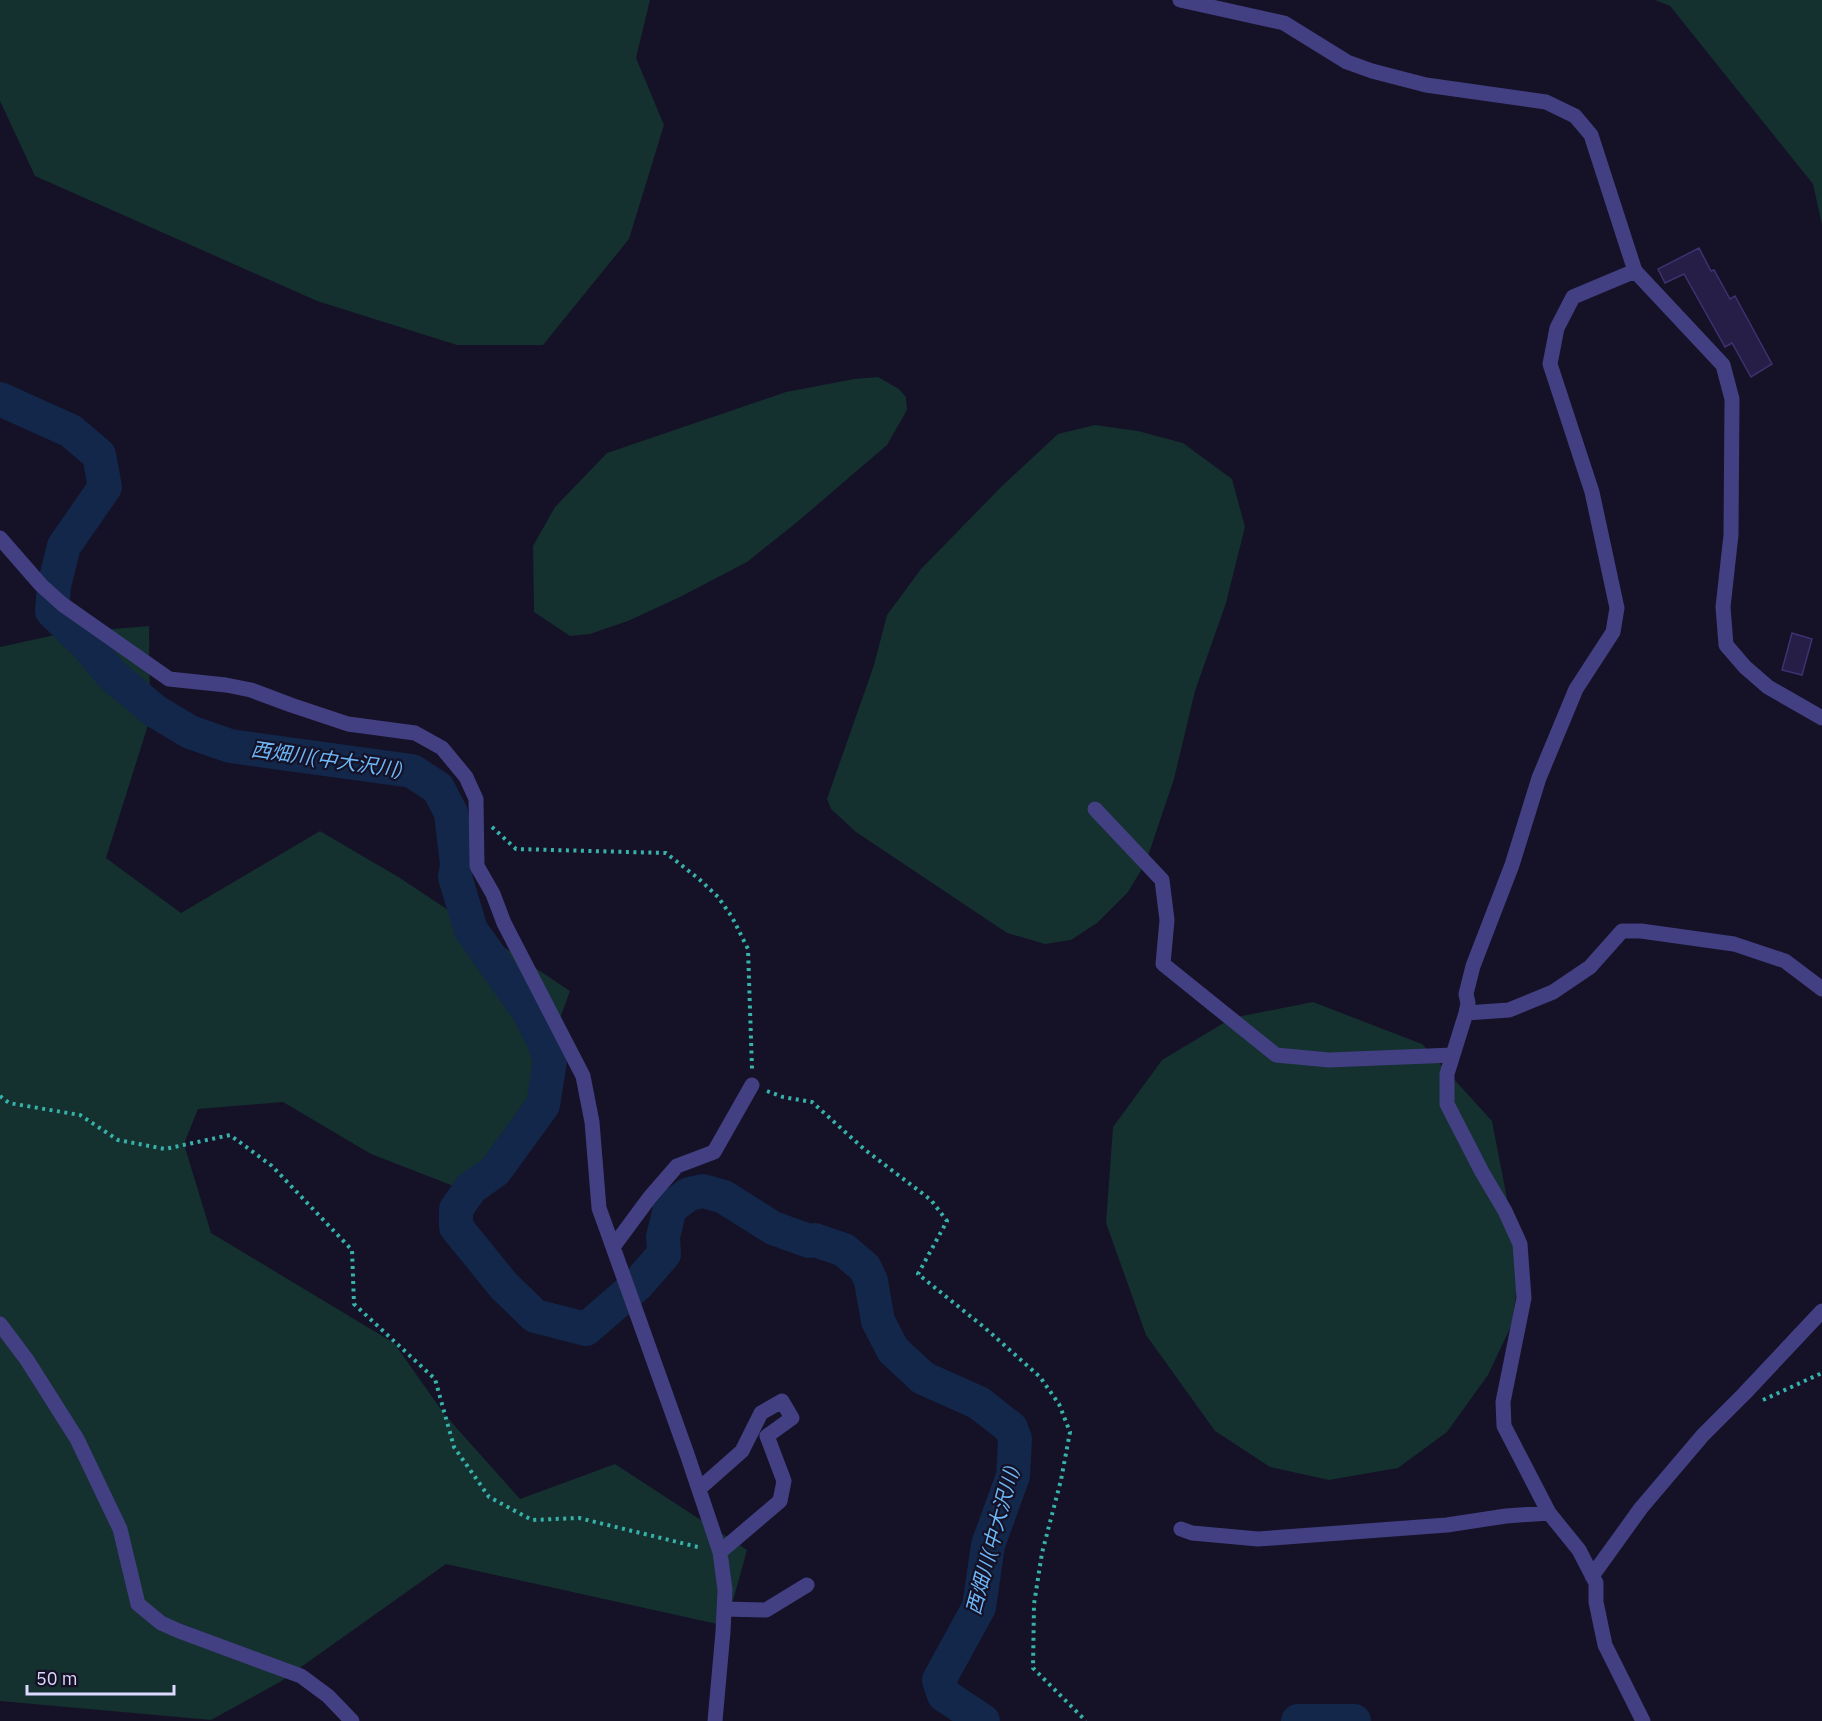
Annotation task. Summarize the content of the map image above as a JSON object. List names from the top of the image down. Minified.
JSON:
{"water":["西畑川(中大沢川)"],"scale_bar":"50 m"}
